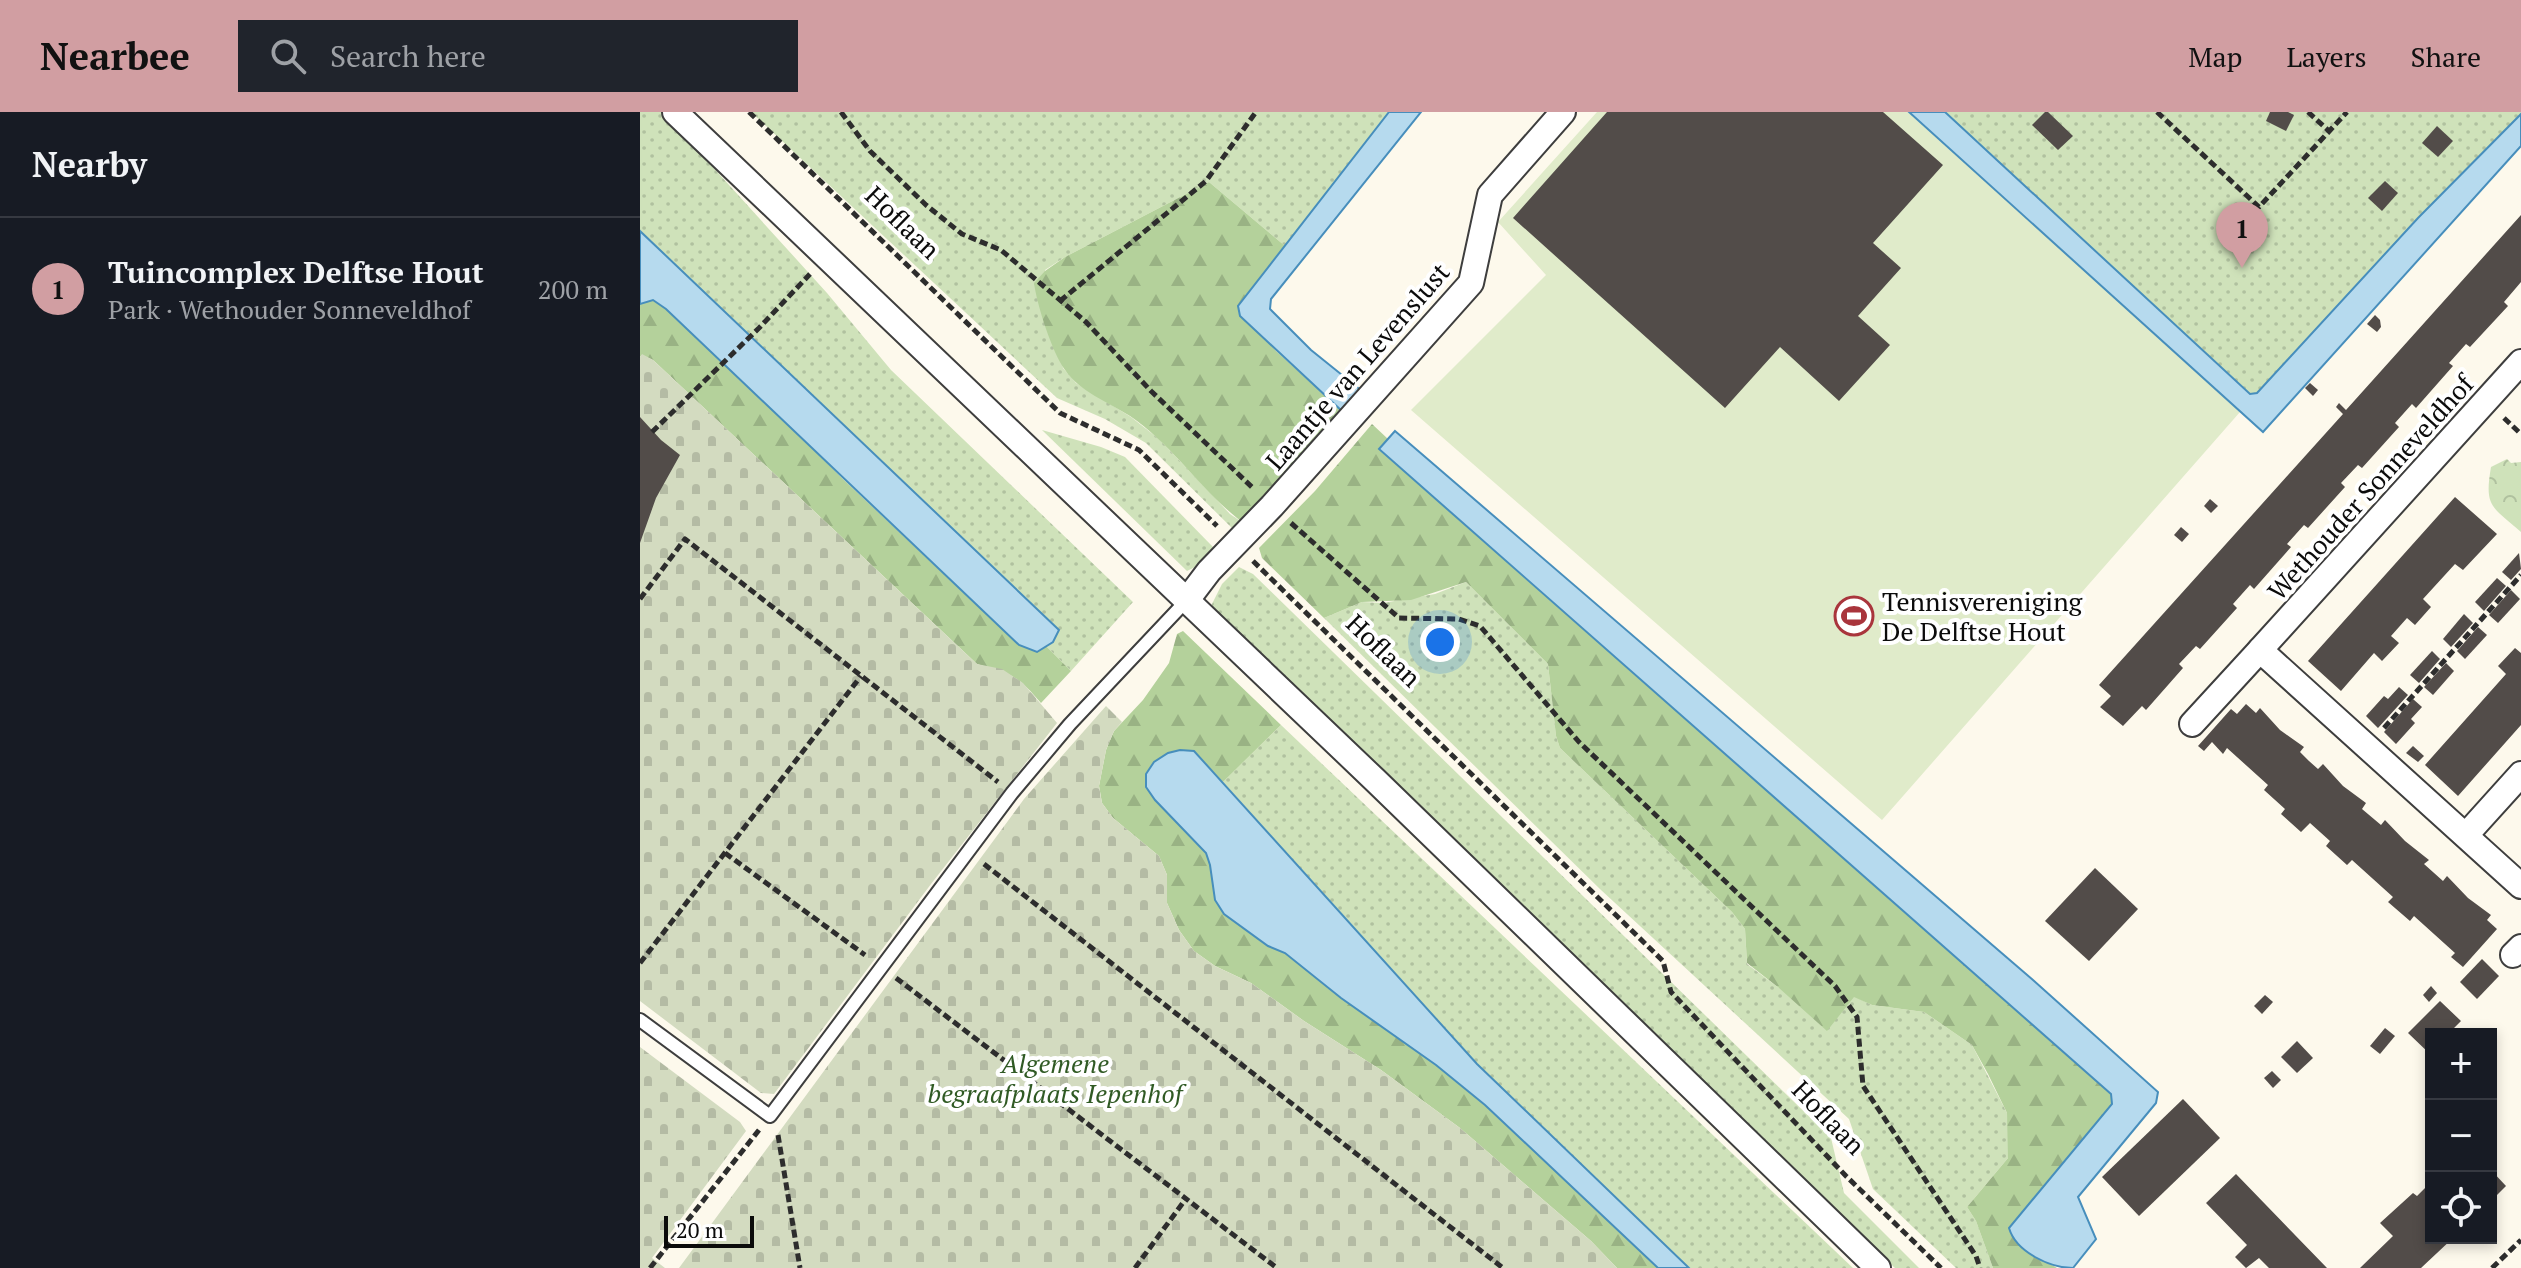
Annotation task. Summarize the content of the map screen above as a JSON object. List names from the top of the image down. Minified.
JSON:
{"streets":{"street":["Laantje van Levenslust","Wethouder Sonneveldhof"],"path":["Hoflaan"]},"crossings":[["Hoflaan","Laantje van Levenslust"]],"parks":["Algemene begraafplaats Iepenhof"],"places":{"sports":["Tennisvereniging De Delftse Hout"]},"scale_bar":"20 m","page":{"header":"Nearbee","search":"Search here","nav":["Map","Layers","Share"],"heading":"Nearby","pins":"1","list":[{"mark":"1","name":"Tuincomplex Delftse Hout","note":"Park · Wethouder Sonneveldhof","value":"200 m"}],"map_buttons":["+","−"],"scale":"20 m"}}
